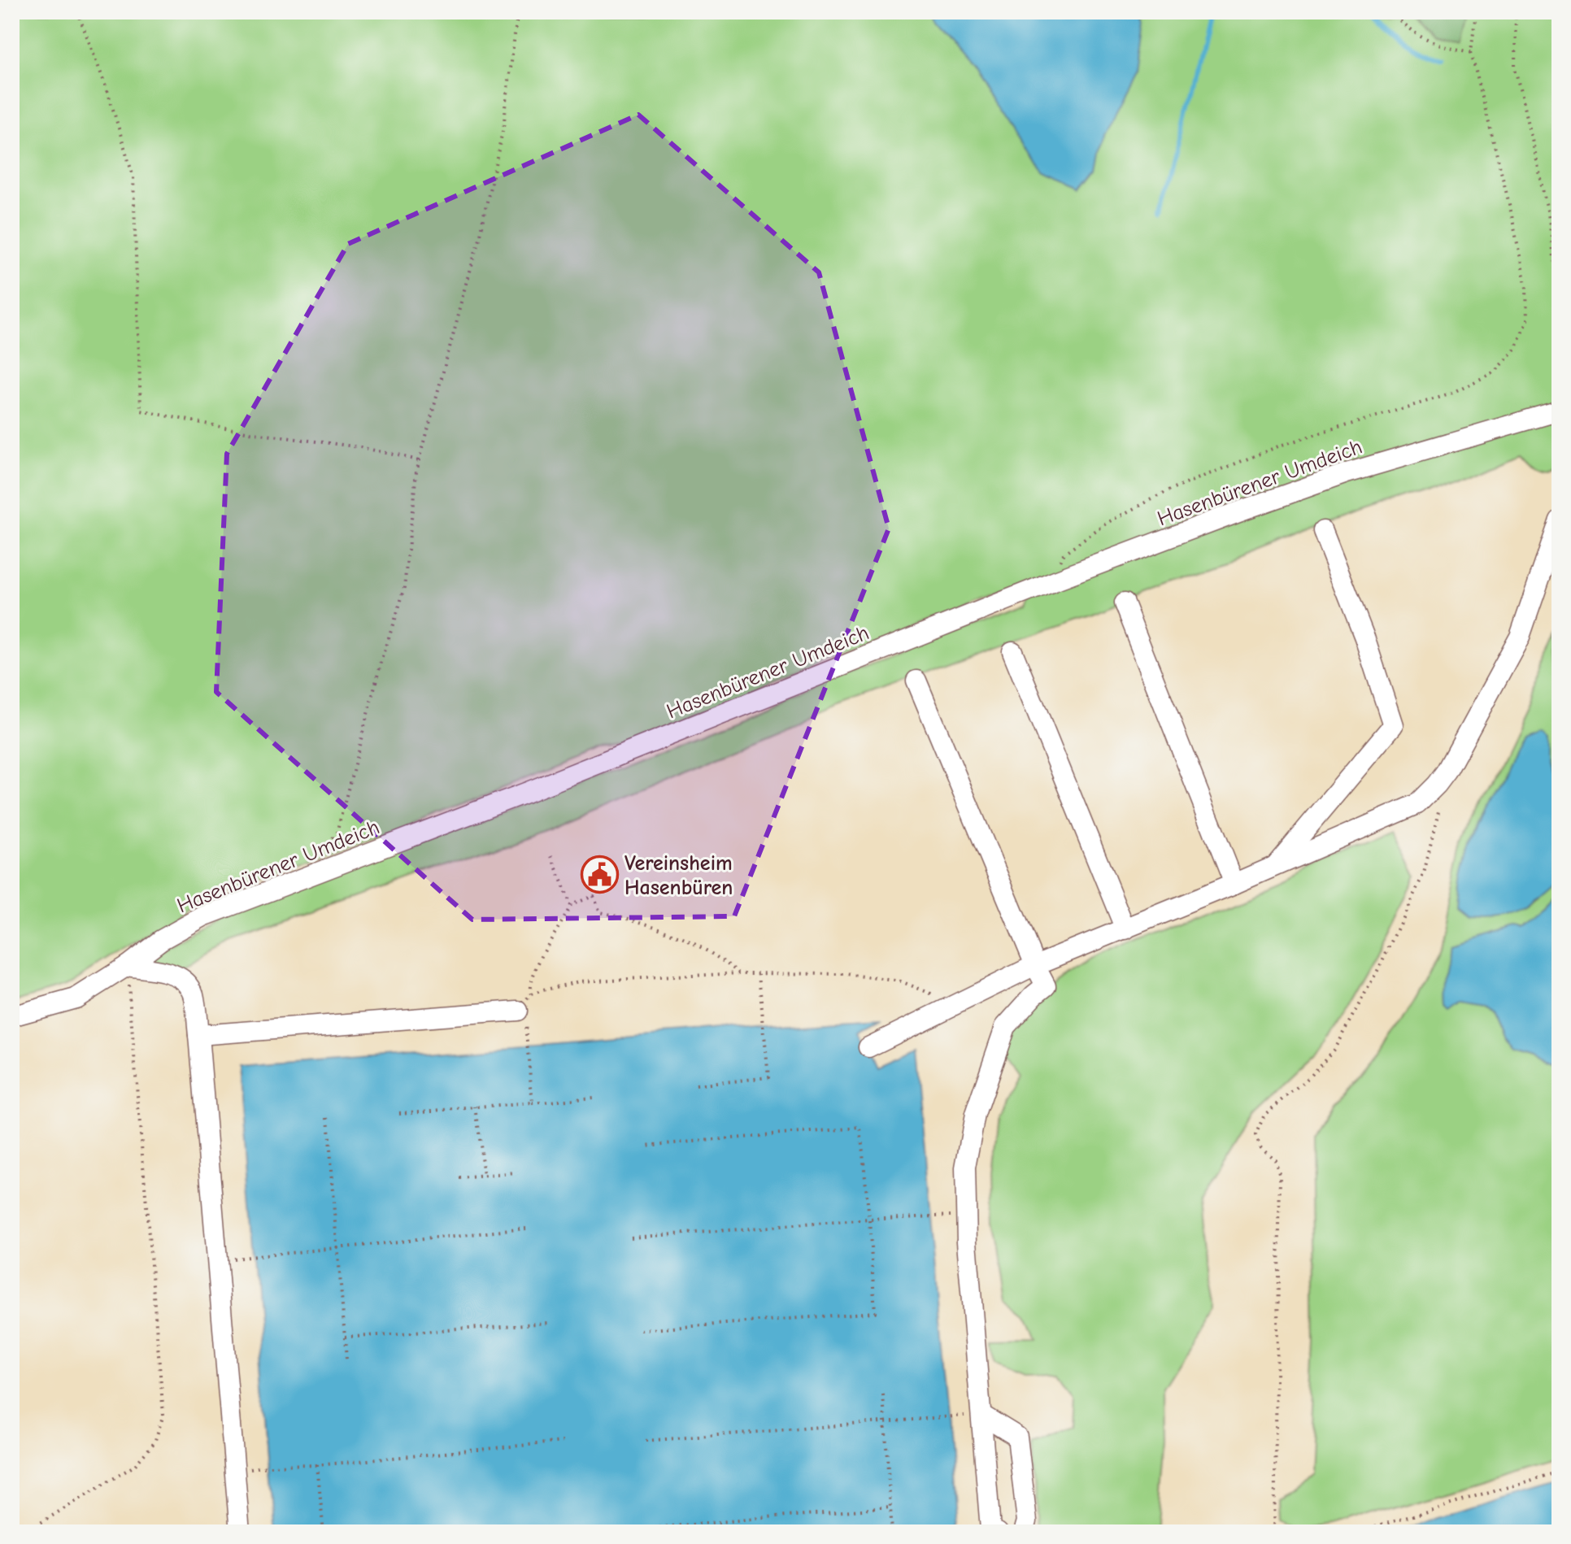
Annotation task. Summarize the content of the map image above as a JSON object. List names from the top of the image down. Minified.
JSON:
{"streets":{"street":["Hasenbürener Umdeich"]},"places":{"public building":["Vereinsheim Hasenbüren"]}}
